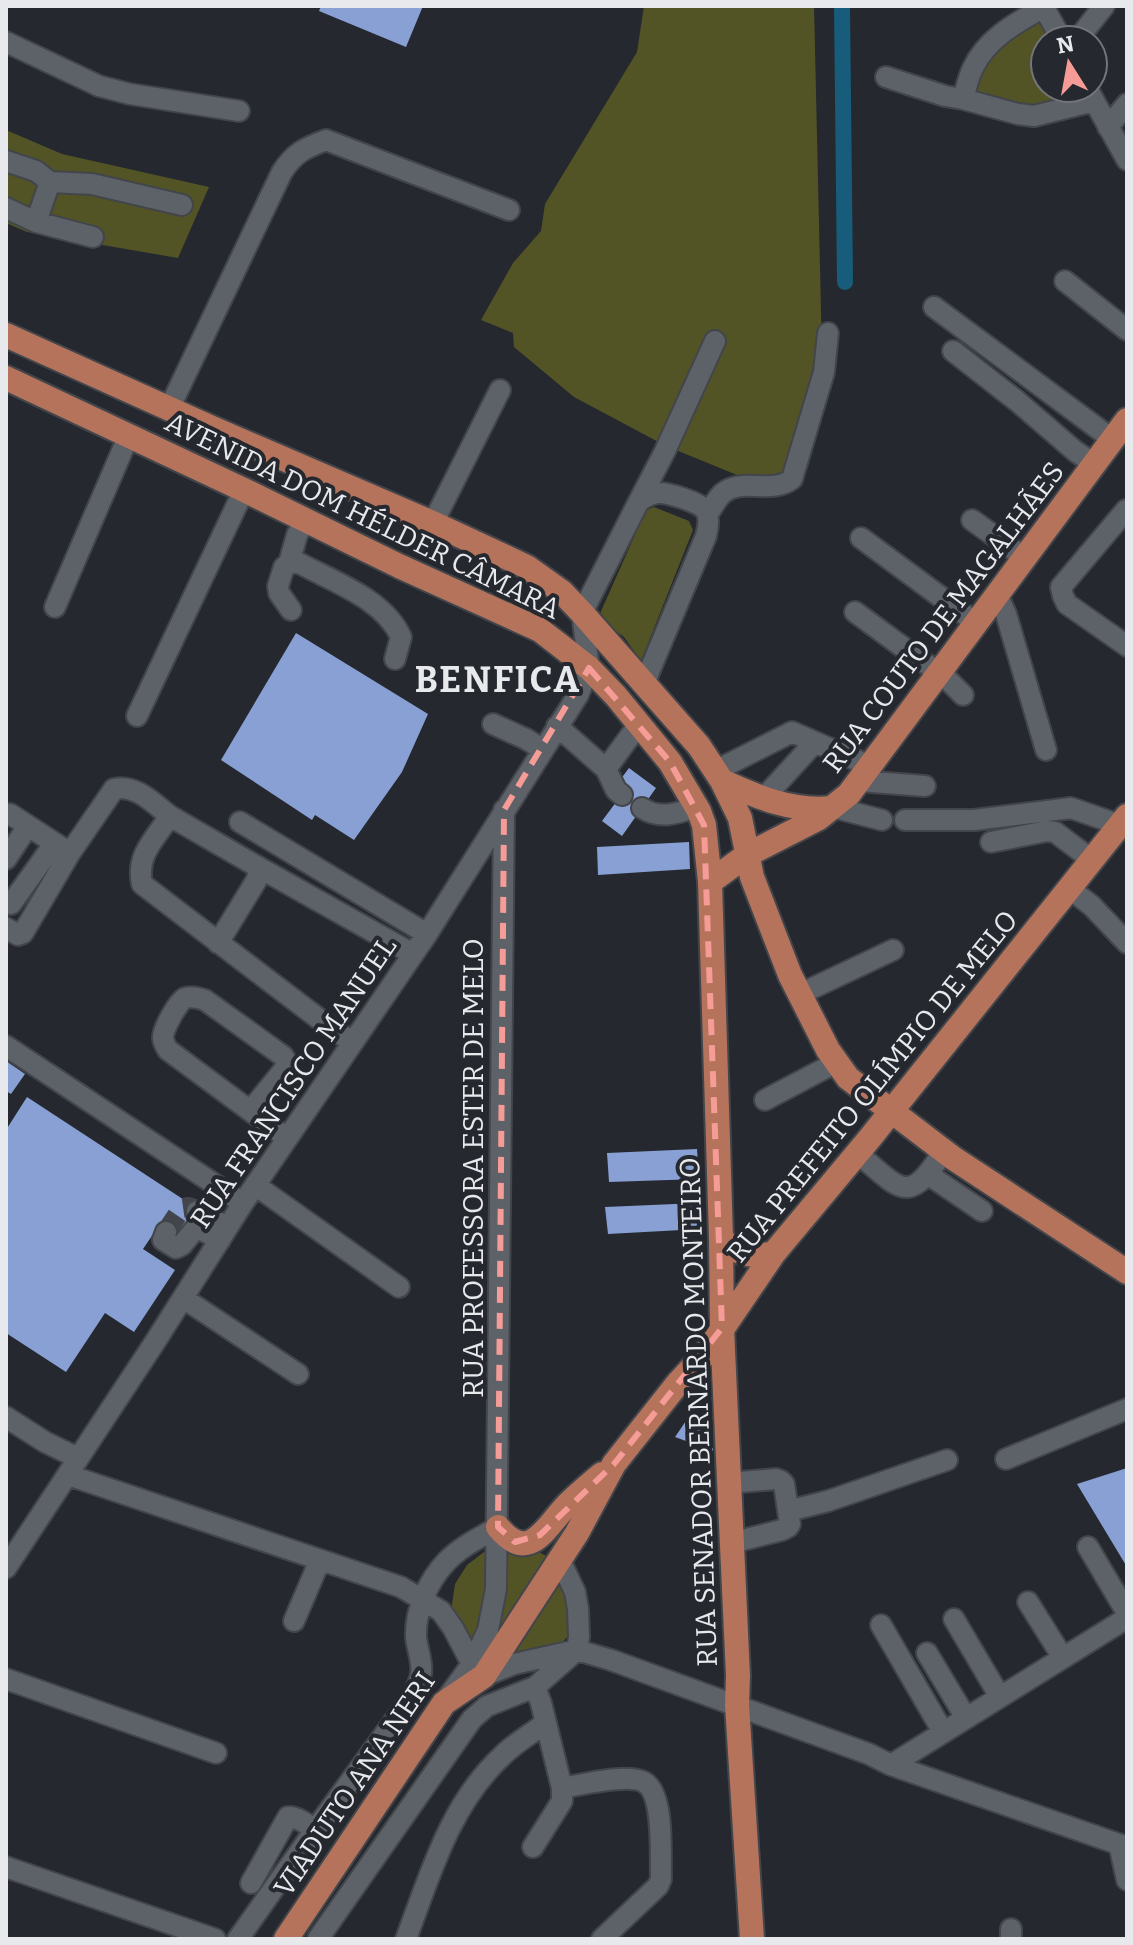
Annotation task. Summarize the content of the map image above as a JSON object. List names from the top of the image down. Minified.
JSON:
{"streets":{"main road":["AVENIDA DOM HÉLDER CÂMARA","RUA COUTO DE MAGALHÃES","RUA PREFEITO OLÍMPIO DE MELO","RUA SENADOR BERNARDO MONTEIRO","VIADUTO ANA NERI"],"street":["RUA FRANCISCO MANUEL","RUA PROFESSORA ESTER DE MELO"]},"crossings":[["AVENIDA DOM HÉLDER CÂMARA","RUA COUTO DE MAGALHÃES"],["AVENIDA DOM HÉLDER CÂMARA","RUA FRANCISCO MANUEL"],["AVENIDA DOM HÉLDER CÂMARA","RUA PREFEITO OLÍMPIO DE MELO"],["AVENIDA DOM HÉLDER CÂMARA","RUA SENADOR BERNARDO MONTEIRO"],["RUA COUTO DE MAGALHÃES","RUA SENADOR BERNARDO MONTEIRO"],["RUA FRANCISCO MANUEL","RUA PROFESSORA ESTER DE MELO"],["RUA PREFEITO OLÍMPIO DE MELO","RUA PROFESSORA ESTER DE MELO"],["RUA PREFEITO OLÍMPIO DE MELO","RUA SENADOR BERNARDO MONTEIRO"],["RUA PREFEITO OLÍMPIO DE MELO","VIADUTO ANA NERI"]],"districts":["BENFICA"],"north":"top"}
